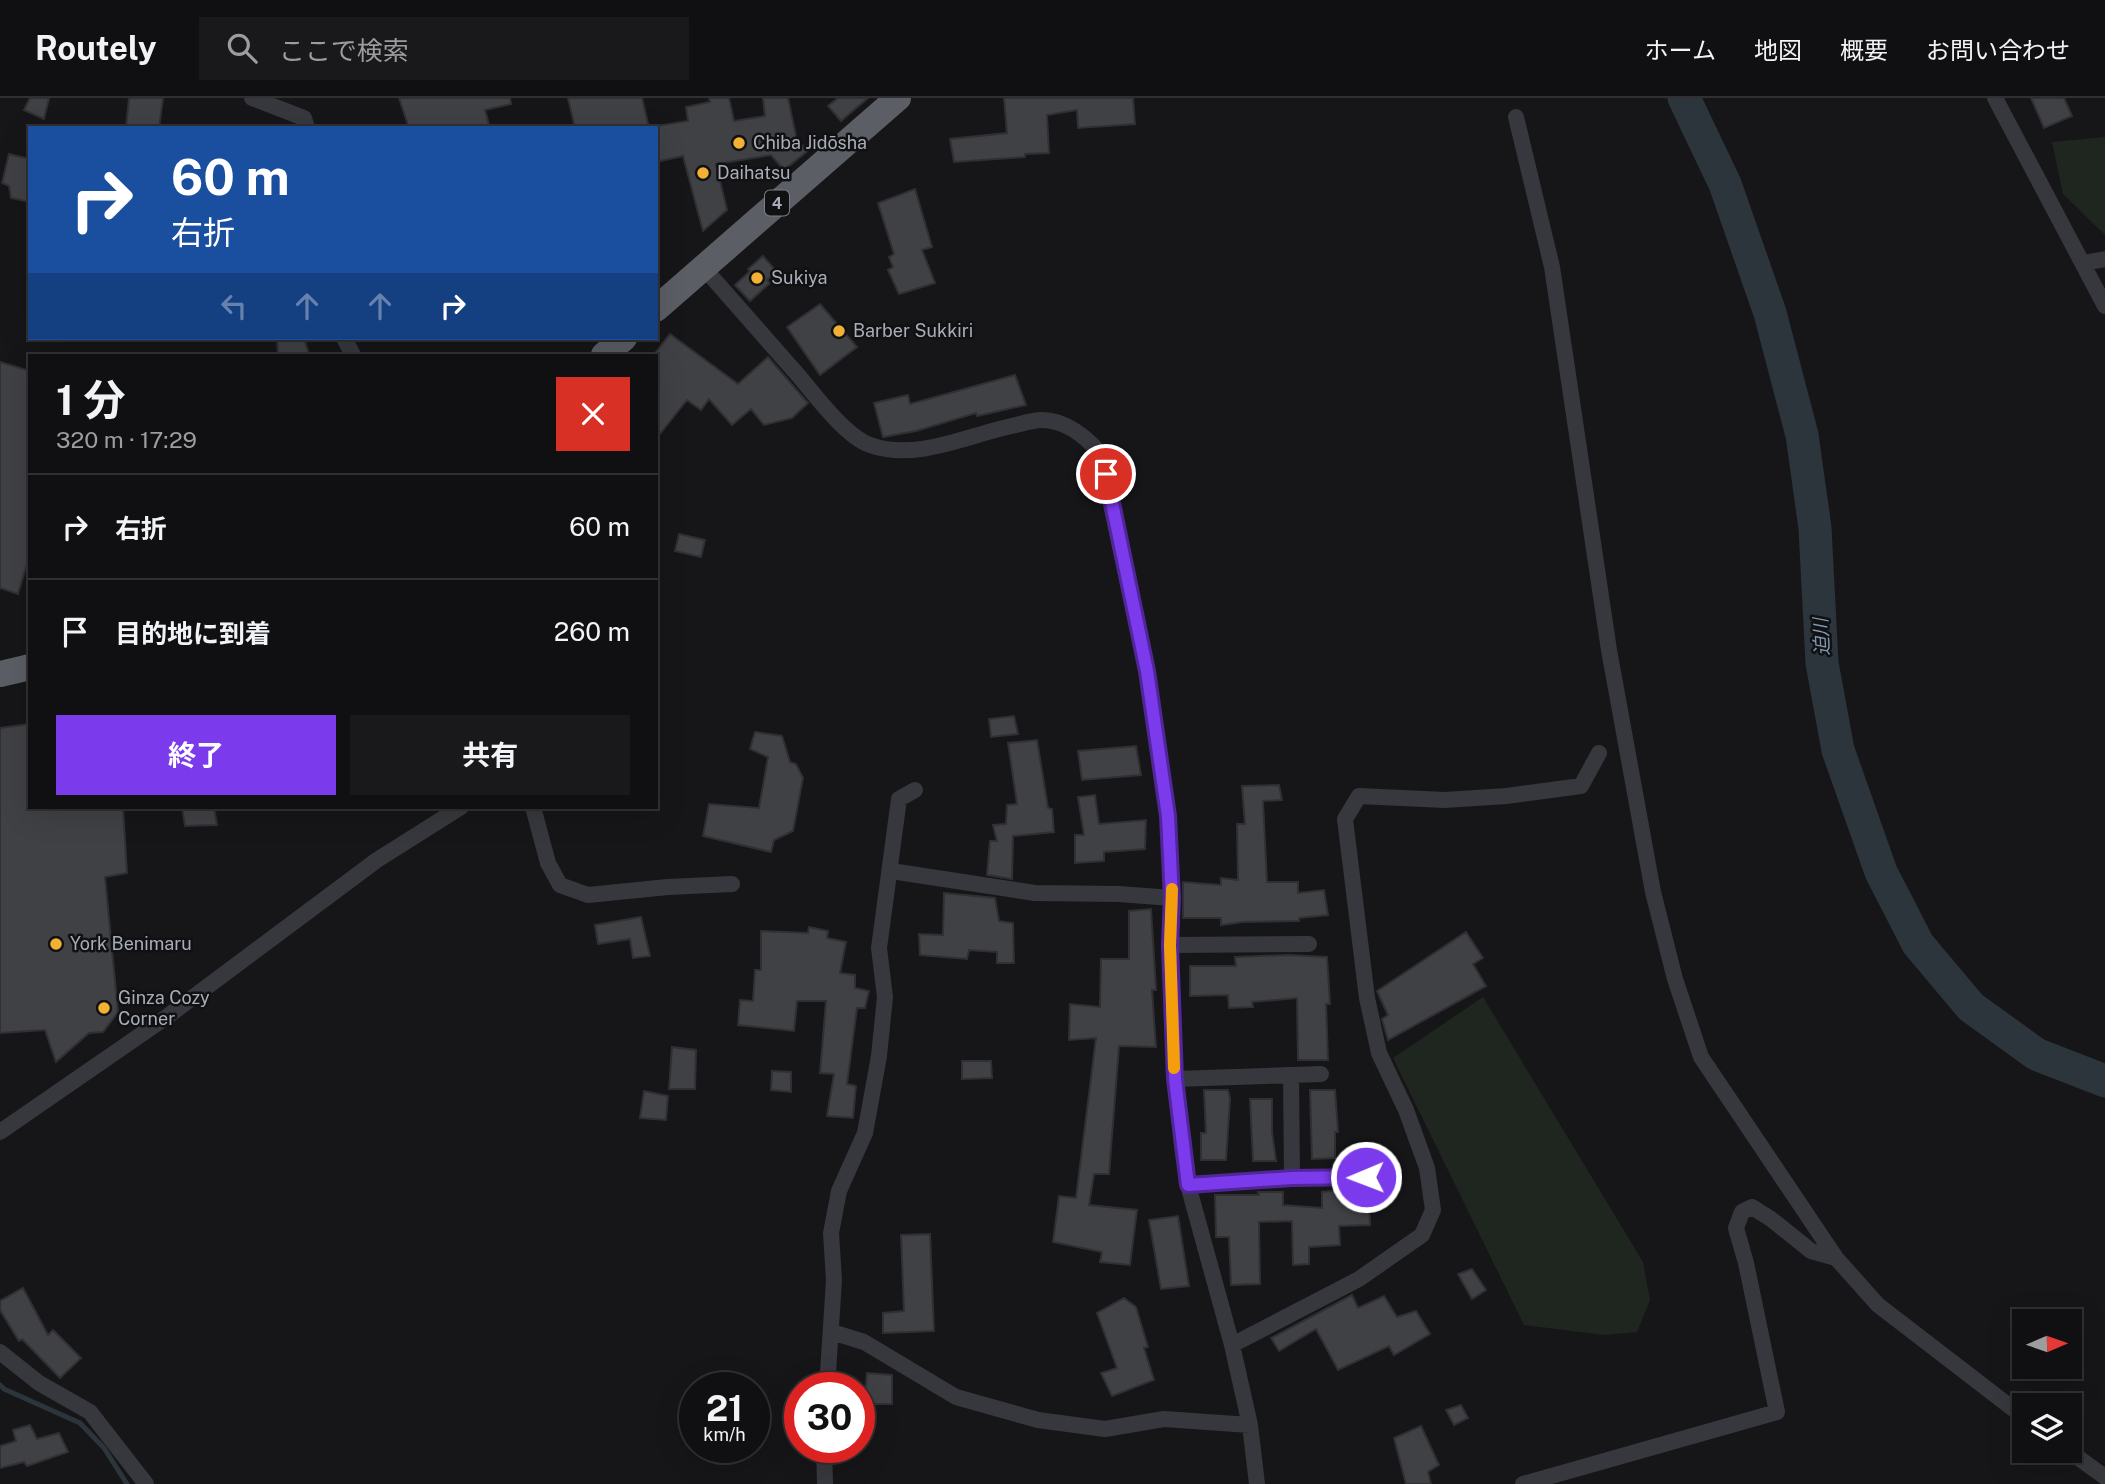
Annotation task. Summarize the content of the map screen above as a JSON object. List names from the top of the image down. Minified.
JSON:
{"streets":{"highway":["4"]},"water":["迫川"],"places":["Chiba Jidōsha","Daihatsu","Sukiya","Barber Sukkiri","York Benimaru","Ginza Cozy Corner"],"north":"right","page":{"header":"Routely","search":"ここで検索","nav":["ホーム","地図","概要","お問い合わせ"],"turn":["60 m","右折"],"heading":["1 分","320 m · 17:29"],"list":[{"name":"右折","value":"60 m"},{"name":"目的地に到着","value":"260 m"}],"buttons":["終了","共有"],"speed":"21 km/h","limit":"30"}}
